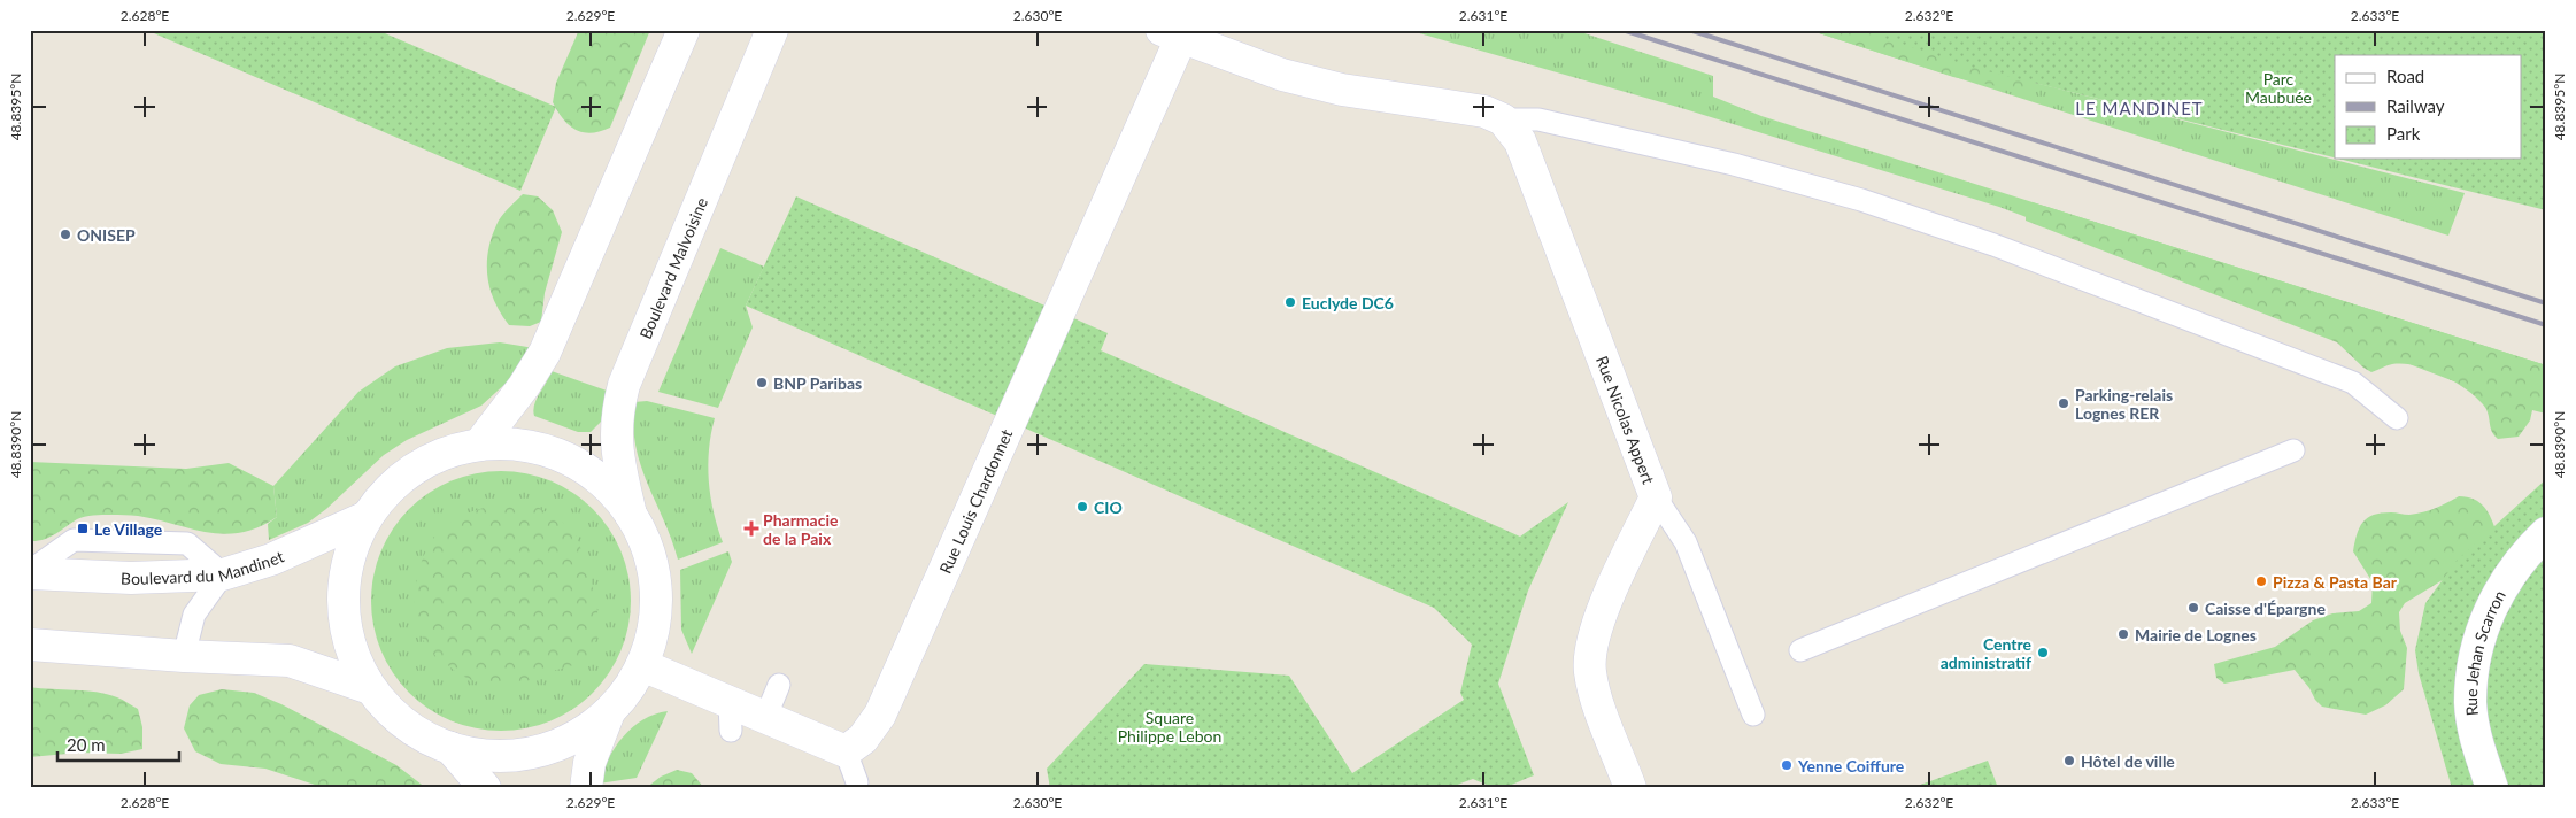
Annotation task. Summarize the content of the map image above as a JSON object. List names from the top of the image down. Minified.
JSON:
{"streets":{"street":["Boulevard Malvoisine","Rue Nicolas Appert","Rue Louis Chardonnet","Boulevard du Mandinet","Rue Jehan Scarron"]},"districts":["LE MANDINET"],"parks":["Parc Maubuée","Square Philippe Lebon"],"places":{"other":["ONISEP","Euclyde DC6","BNP Paribas","Parking-relais Lognes RER","CIO","Pizza & Pasta Bar","Caisse d'Épargne","Mairie de Lognes","Centre administratif","Hôtel de ville","Yenne Coiffure"],"transit":["Le Village"],"health":["Pharmacie de la Paix"]},"legend":["Road","Railway","Park"],"scale_bar":"20 m","coordinates":["2.628°E","2.629°E","2.630°E","2.631°E","2.632°E","2.633°E","48.8395°N","48.8390°N"]}
